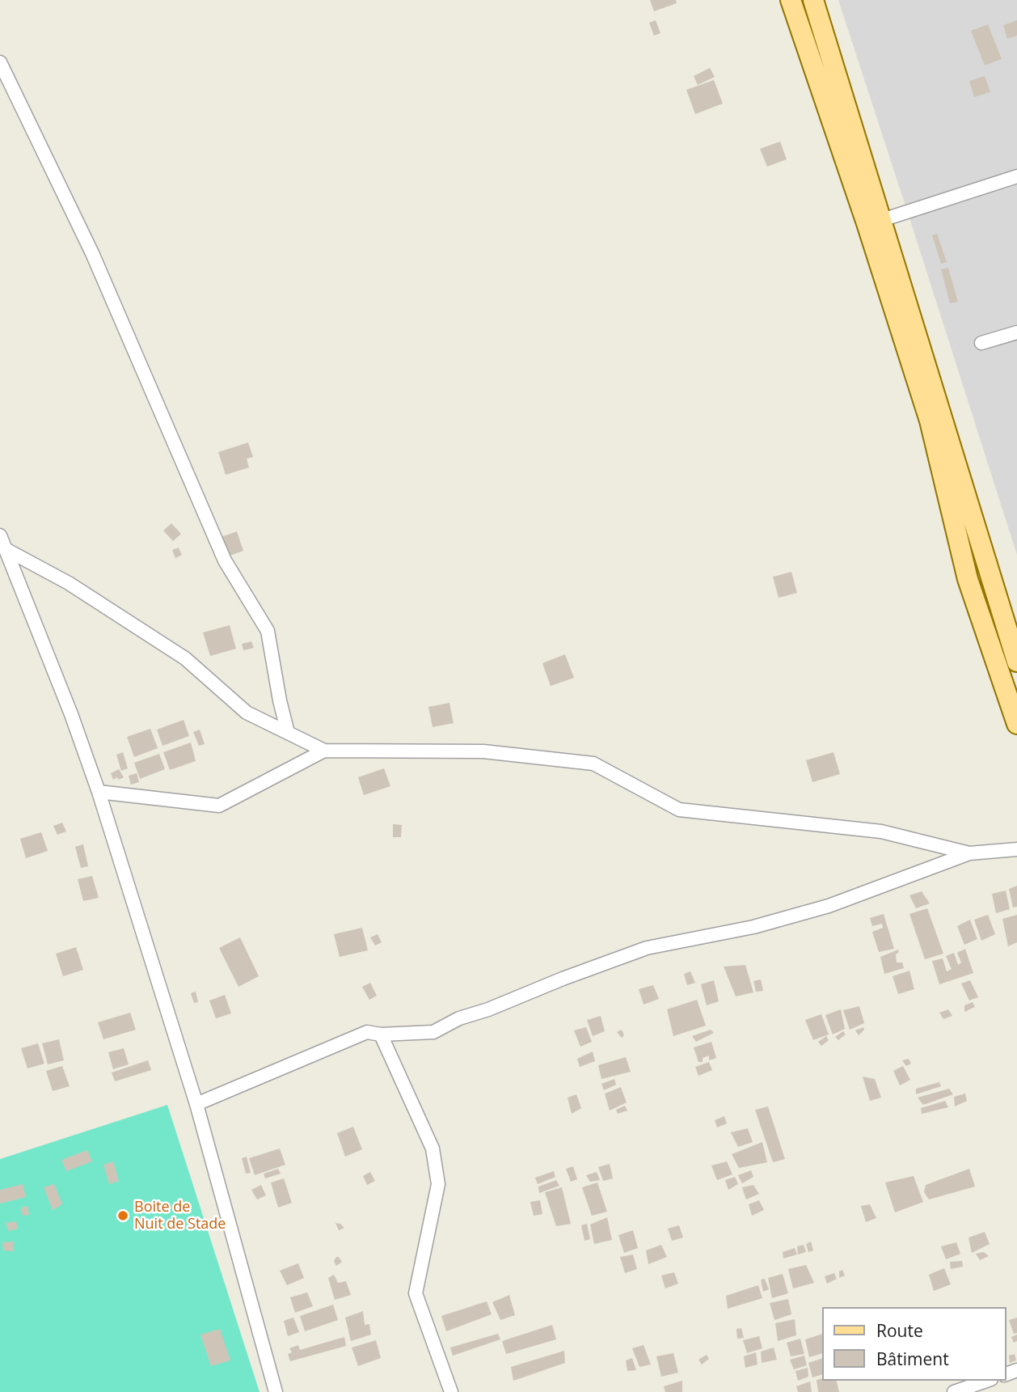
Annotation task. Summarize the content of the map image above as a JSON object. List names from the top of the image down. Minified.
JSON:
{"places":["Boite de Nuit de Stade"],"legend":["Route","Bâtiment"]}
